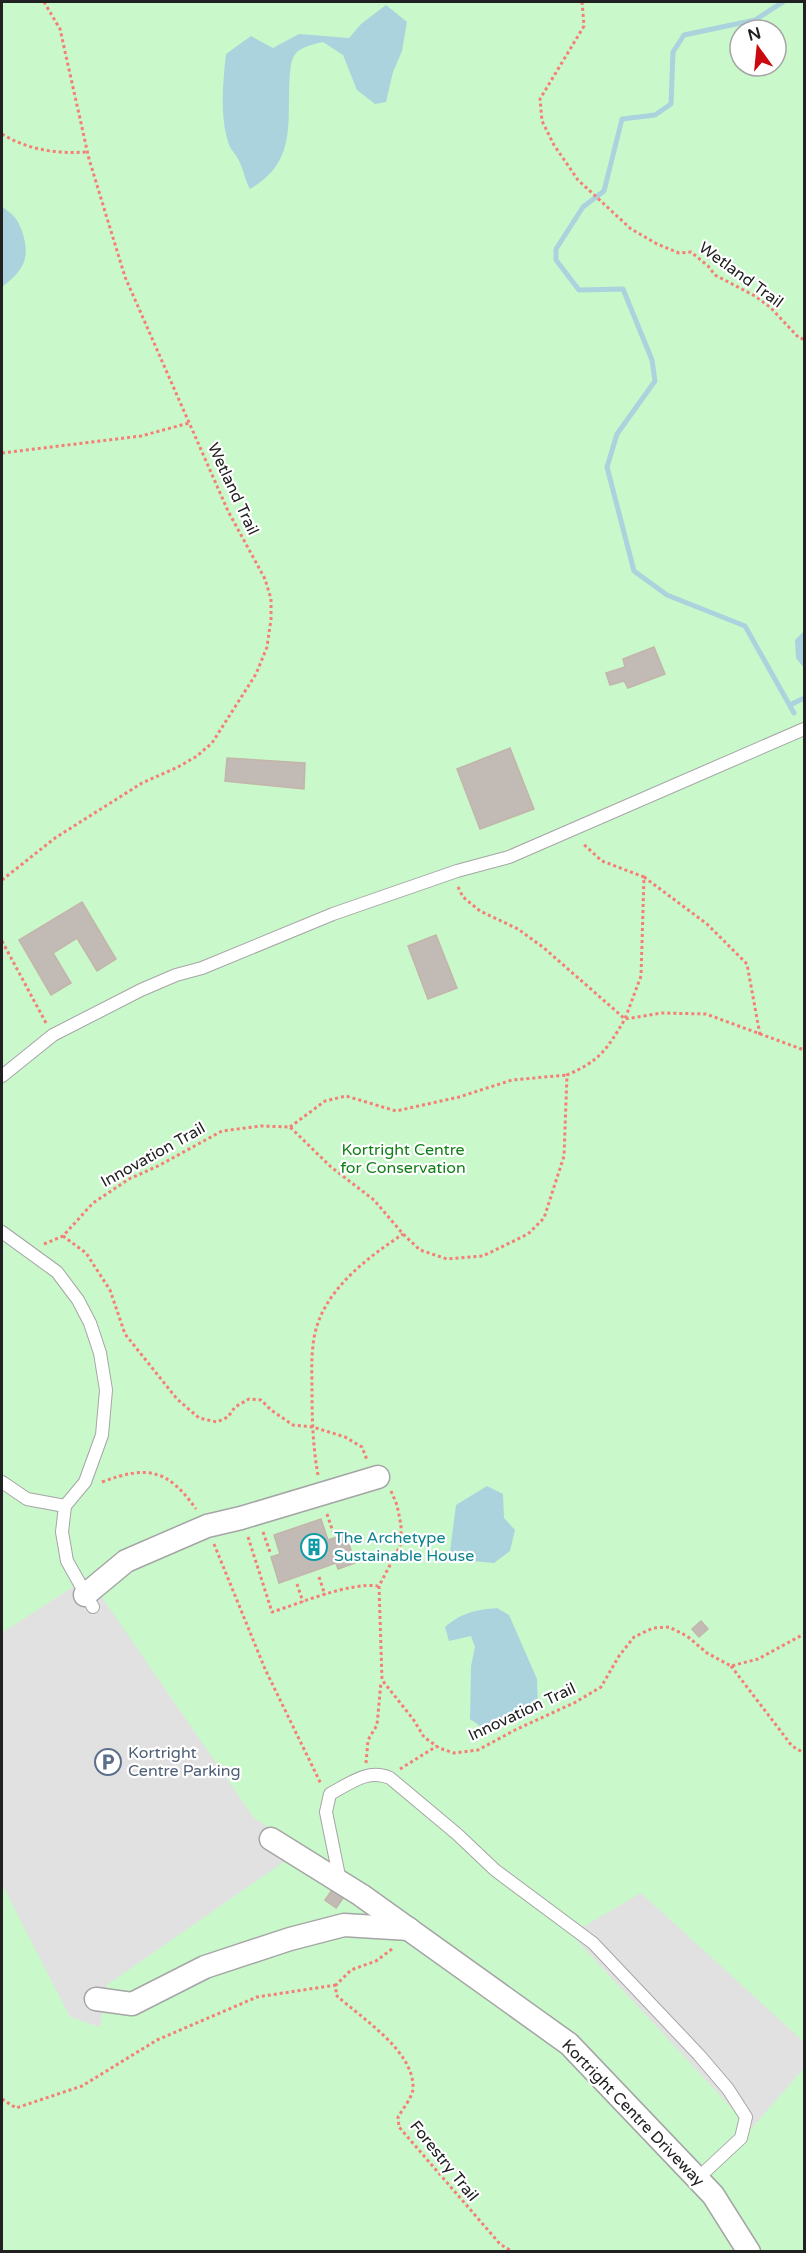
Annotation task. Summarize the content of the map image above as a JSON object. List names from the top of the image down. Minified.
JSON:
{"streets":{"street":["Kortright Centre Driveway"],"path":["Wetland Trail","Innovation Trail","Forestry Trail"]},"parks":["Kortright Centre for Conservation"],"places":{"building":["The Archetype Sustainable House"],"parking":["Kortright Centre Parking"]},"north":"top"}
